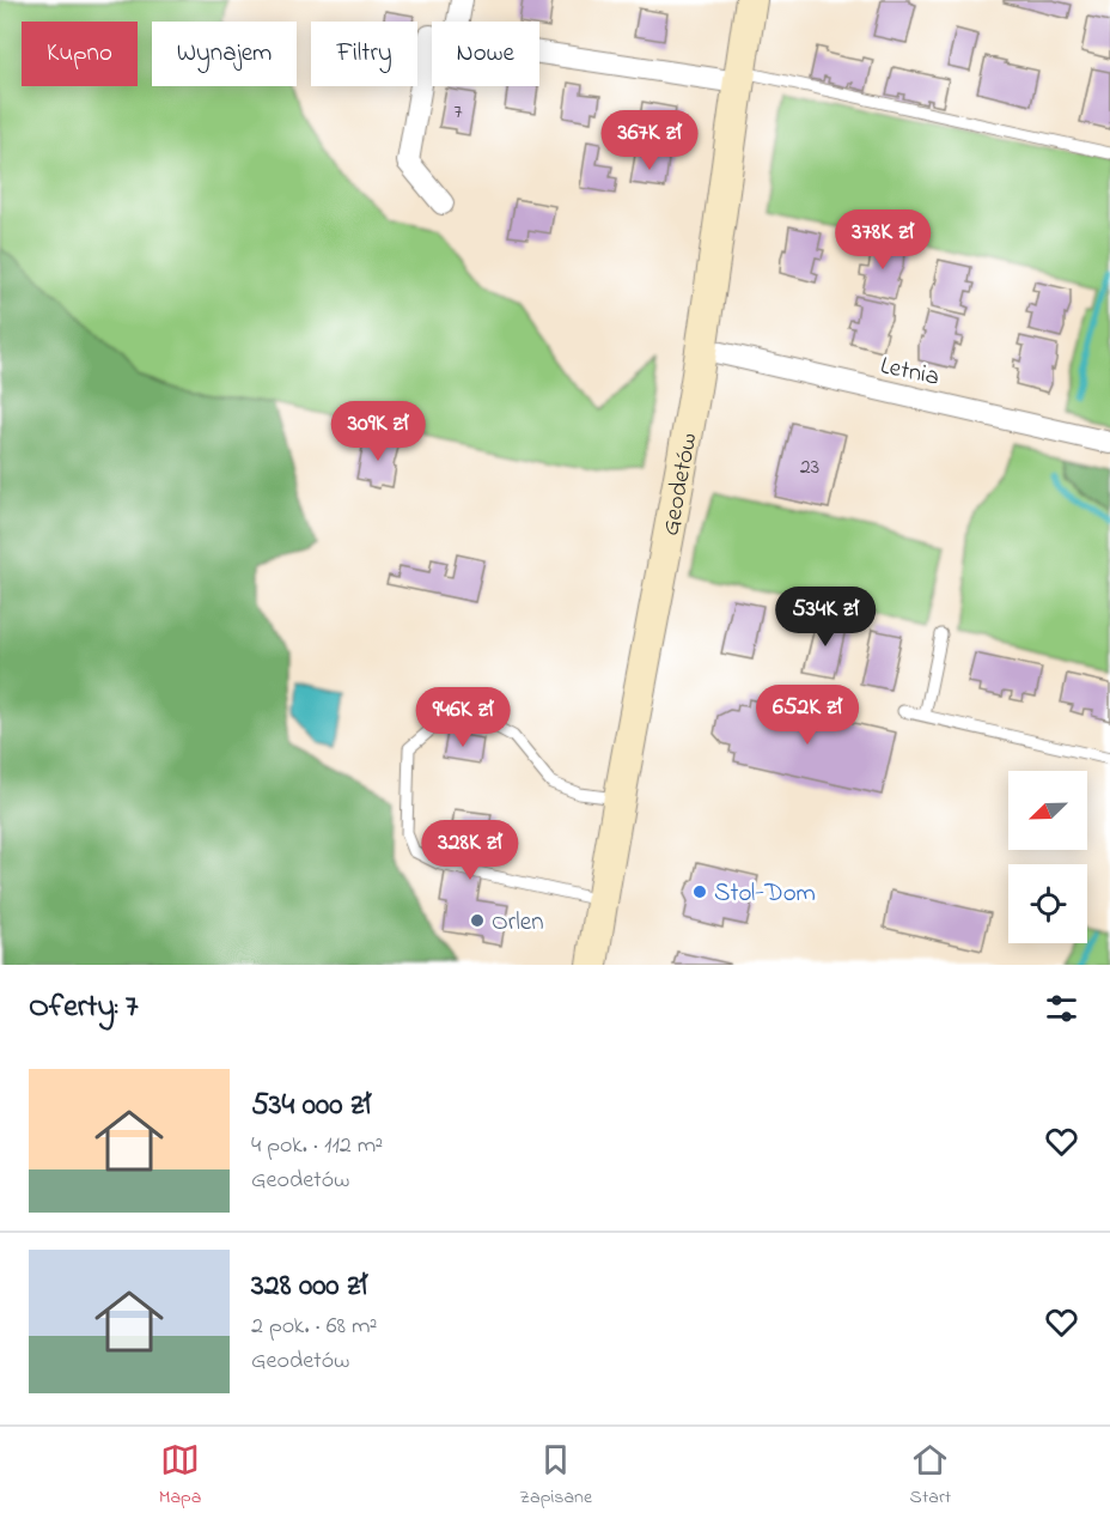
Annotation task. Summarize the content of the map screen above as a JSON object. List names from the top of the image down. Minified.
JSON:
{"streets":{"main road":["Geodetów"],"street":["Letnia"]},"crossings":[["Letnia","Geodetów"]],"places":["Stol-Dom","Orlen"],"house_numbers":["7","23"],"north":"bottom left","page":{"chip":["Kupno","Wynajem","Filtry","Nowe"],"price":["367K zł","378K zł","309K zł","534K zł","652K zł","946K zł","328K zł"],"heading":"Oferty: 7","list":[{"name":"534 000 zł","note":"4 pok. · 112 m² · Geodetów"},{"name":"328 000 zł","note":"2 pok. · 68 m² · Geodetów"}],"tabs":["Mapa","Zapisane","Start"]}}
